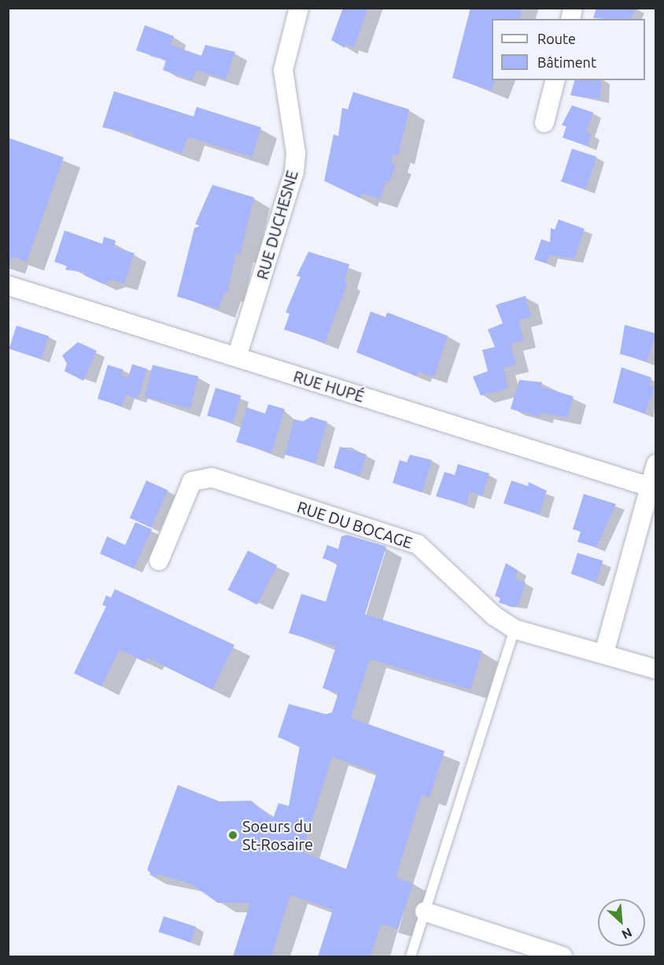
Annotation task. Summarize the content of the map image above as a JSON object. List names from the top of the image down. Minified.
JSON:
{"streets":{"street":["RUE DUCHESNE","RUE HUPÉ","RUE DU BOCAGE"]},"crossings":[["RUE DUCHESNE","RUE HUPÉ"]],"places":["Soeurs du St-Rosaire"],"legend":["Route","Bâtiment"],"north":"bottom right"}
